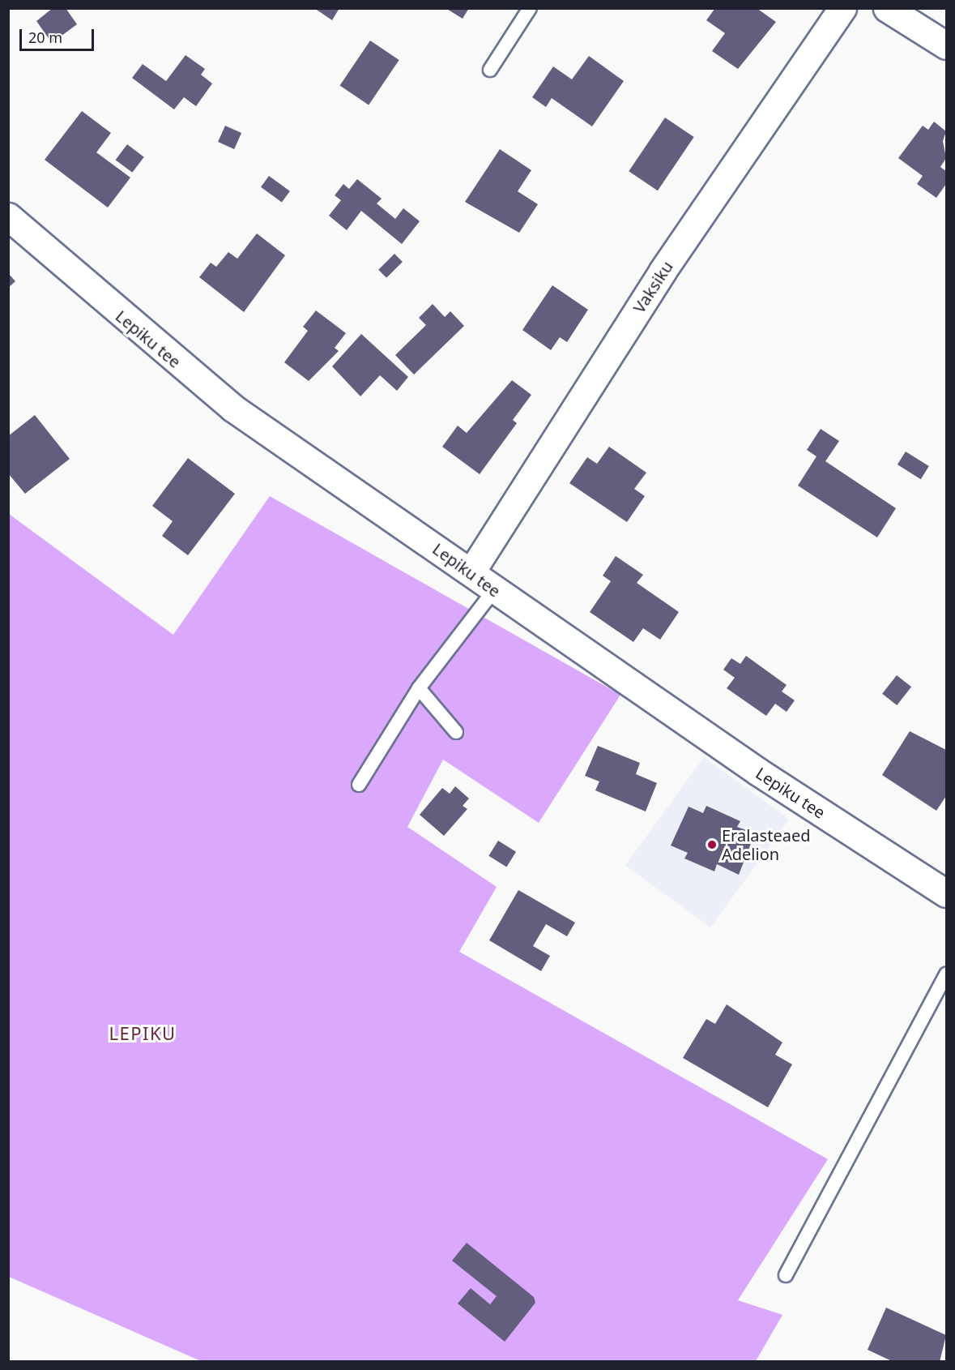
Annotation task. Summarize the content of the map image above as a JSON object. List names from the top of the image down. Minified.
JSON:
{"streets":{"street":["Vaksiku","Lepiku tee"]},"crossings":[["Vaksiku","Lepiku tee"]],"districts":["LEPIKU"],"places":["Eralasteaed Adelion"],"scale_bar":"20 m"}
